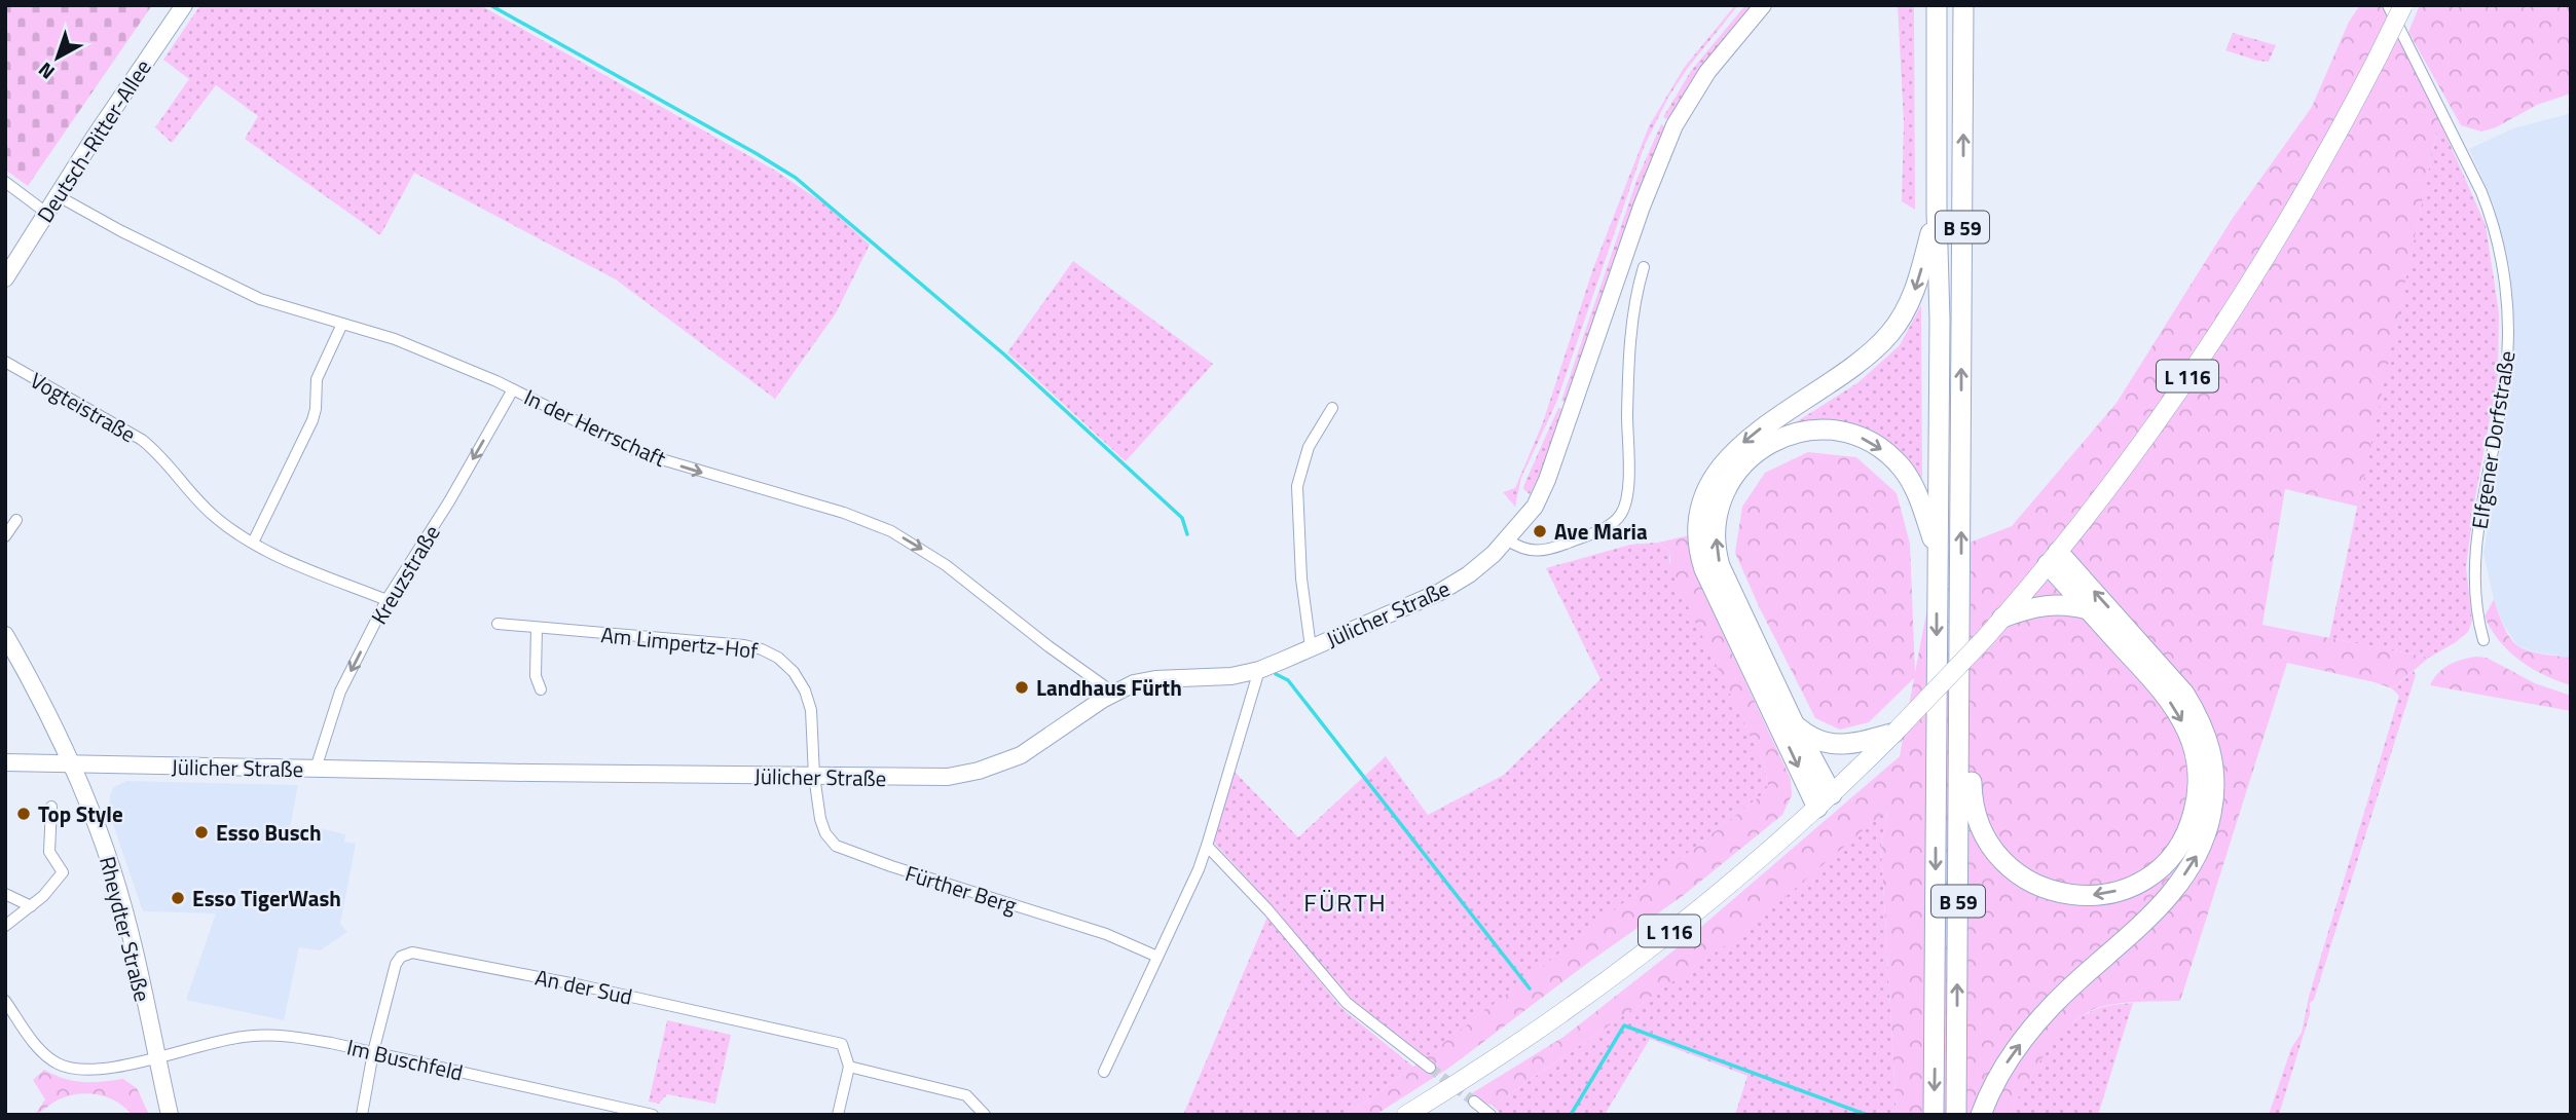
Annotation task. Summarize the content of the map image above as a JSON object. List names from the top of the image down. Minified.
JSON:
{"streets":{"highway":["B 59"],"main road":["L 116"],"street":["Deutsch-Ritter-Allee","Vogteistraße","In der Herrschaft","Elfgener Dorfstraße","Kreuzstraße","Jülicher Straße","Am Limpertz-Hof","Fürther Berg","Rheydter Straße","An der Sud","Im Buschfeld"]},"crossings":[["Deutsch-Ritter-Allee","In der Herrschaft"],["Vogteistraße","Kreuzstraße"],["In der Herrschaft","Kreuzstraße"],["In der Herrschaft","Jülicher Straße"],["Kreuzstraße","Jülicher Straße"],["Jülicher Straße","Am Limpertz-Hof"],["Jülicher Straße","Fürther Berg"],["Jülicher Straße","Rheydter Straße"],["Am Limpertz-Hof","Fürther Berg"],["Rheydter Straße","Im Buschfeld"],["An der Sud","Im Buschfeld"]],"one_way":["In der Herrschaft","Kreuzstraße"],"districts":["FÜRTH"],"places":["Ave Maria","Landhaus Fürth","Top Style","Esso Busch","Esso TigerWash"],"north":"bottom left"}
